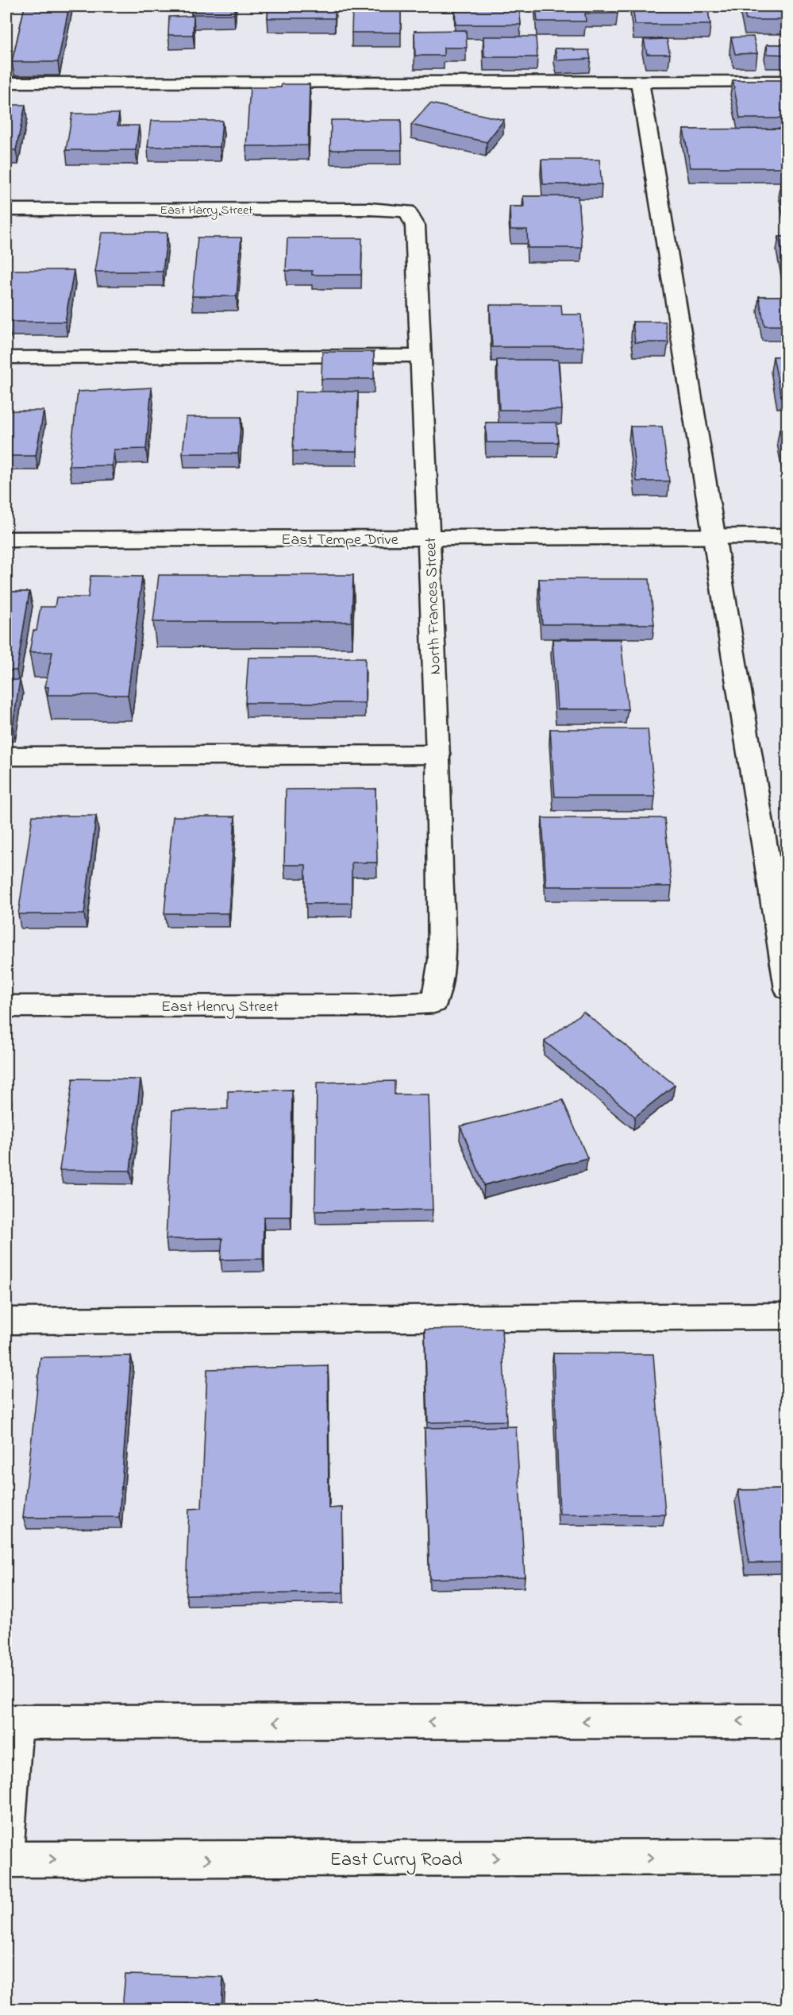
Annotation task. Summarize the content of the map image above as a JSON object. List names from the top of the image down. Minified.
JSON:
{"streets":{"street":["East Harry Street","East Tempe Drive","North Frances Street","East Henry Street","East Curry Road"]},"crossings":[["East Harry Street","North Frances Street"],["East Tempe Drive","North Frances Street"],["North Frances Street","East Henry Street"]]}
